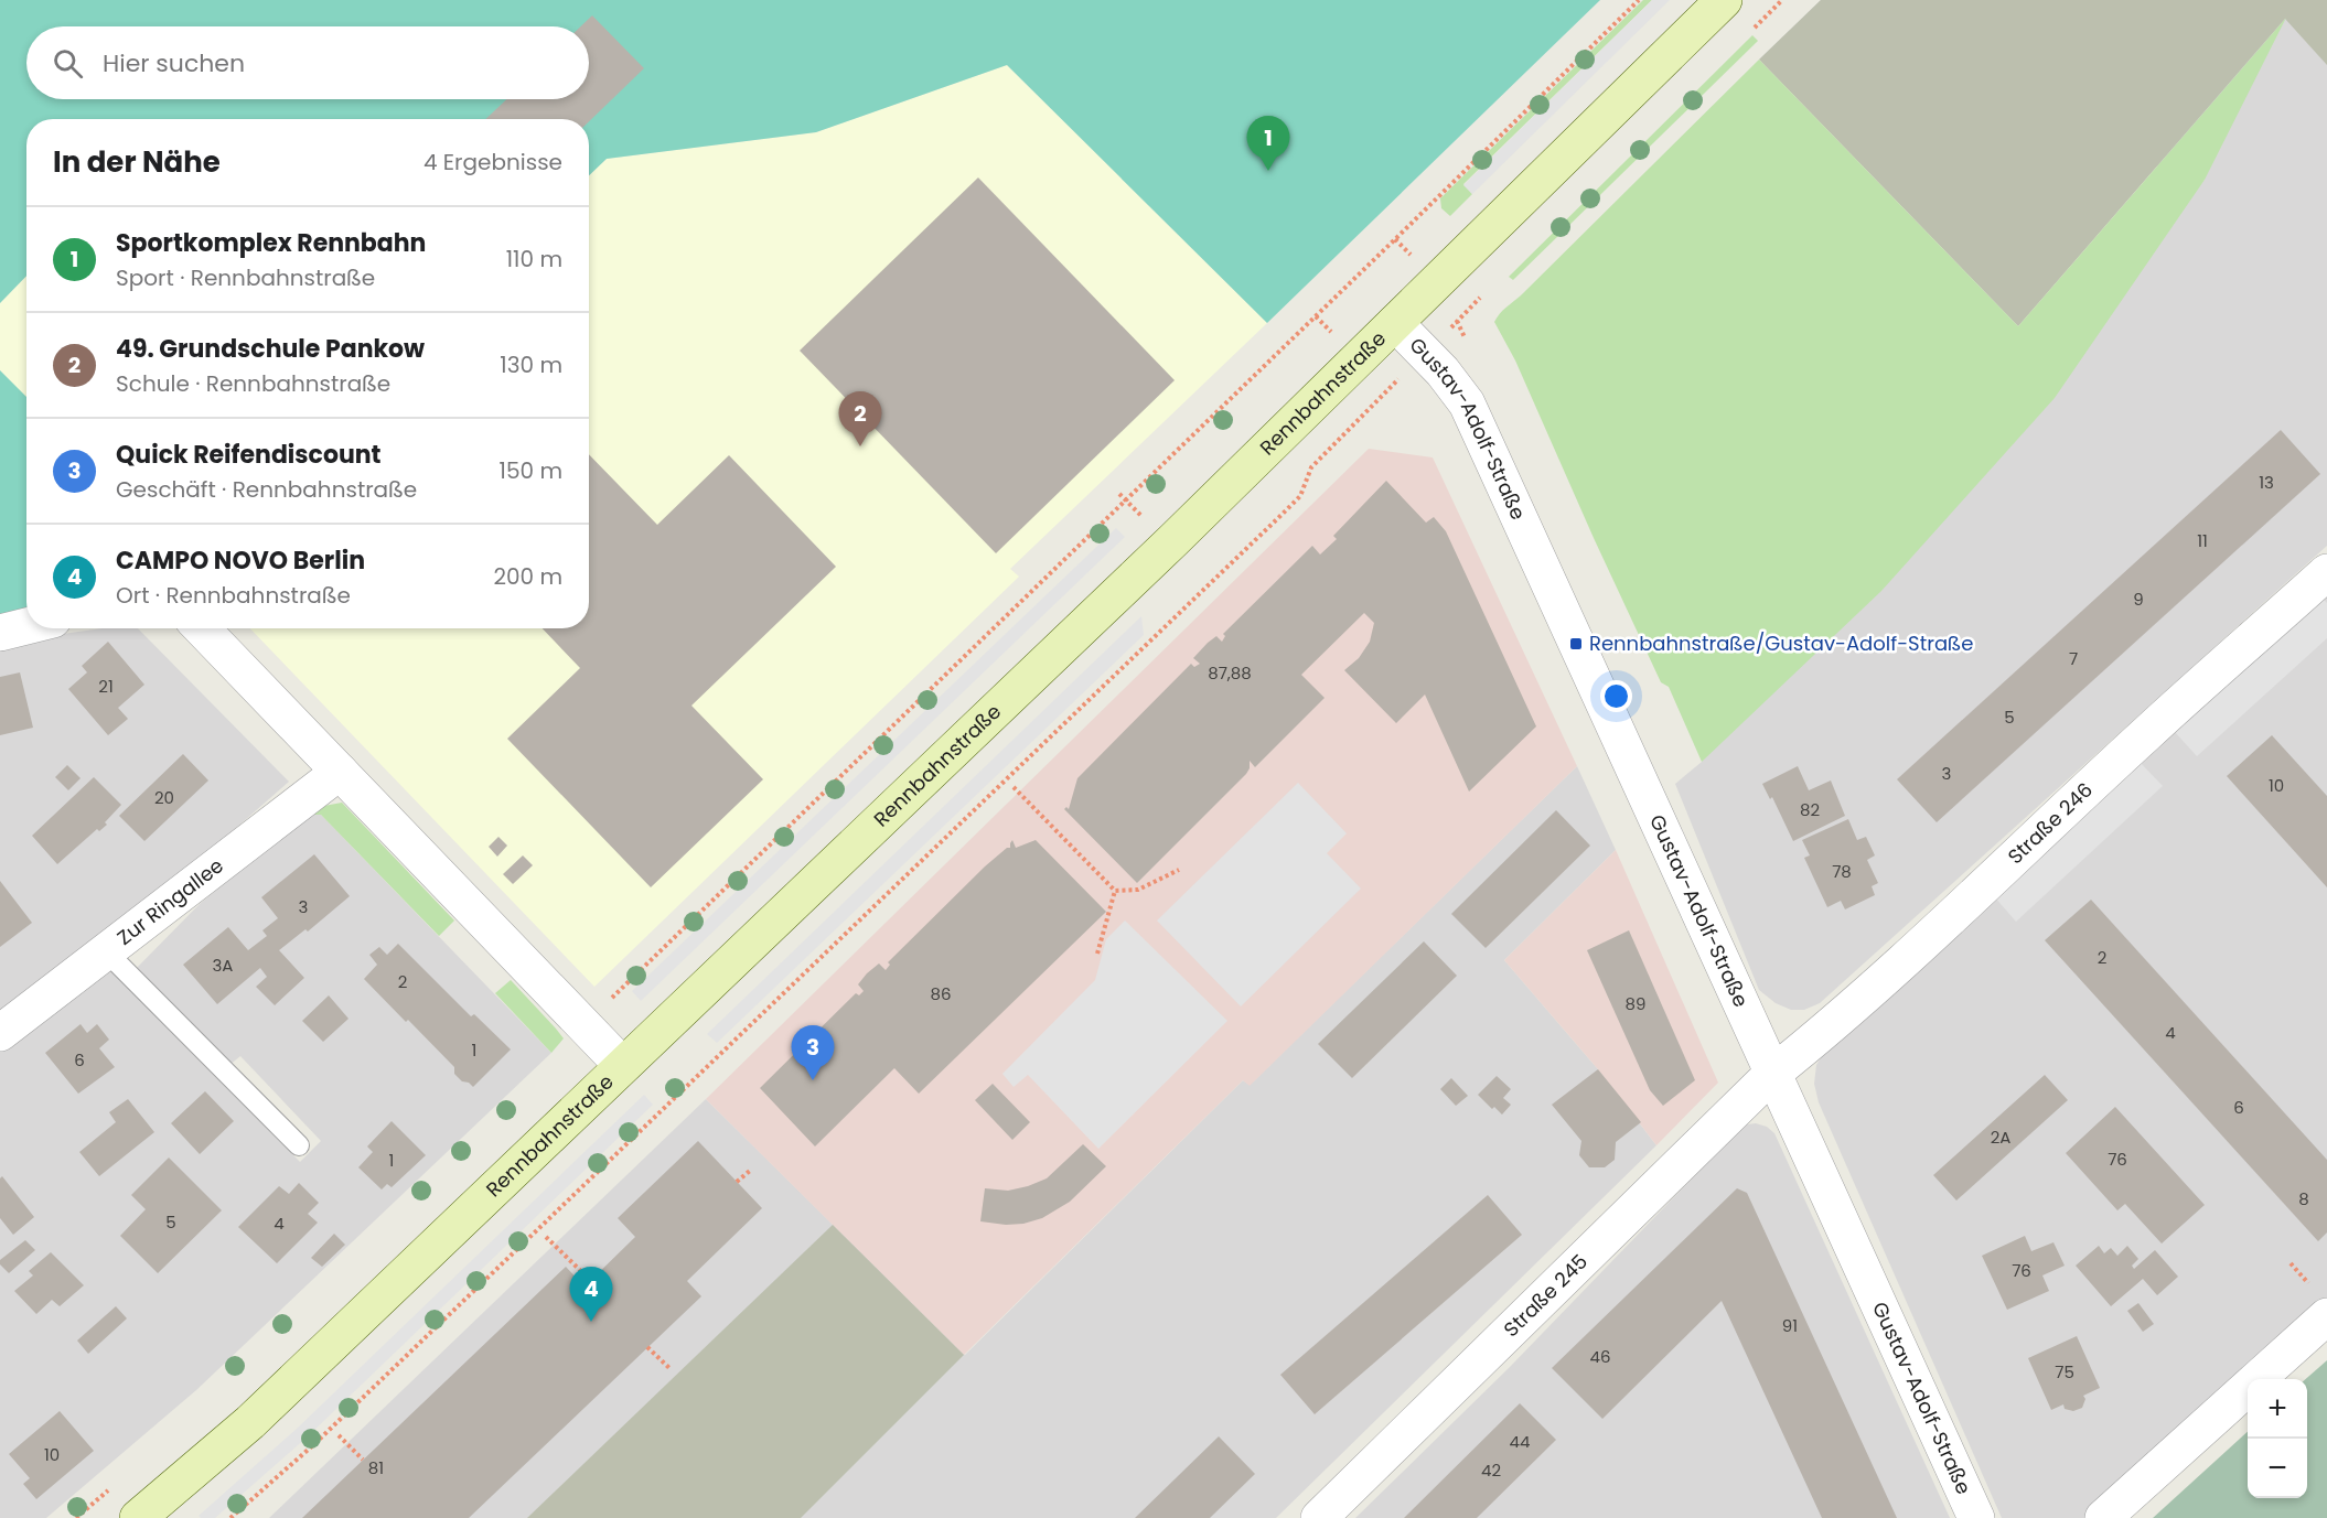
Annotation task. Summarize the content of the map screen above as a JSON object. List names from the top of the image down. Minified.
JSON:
{"streets":{"main road":["Rennbahnstraße"],"street":["Gustav-Adolf-Straße","Straße 246","Zur Ringallee","Straße 245"]},"crossings":[["Rennbahnstraße","Gustav-Adolf-Straße"],["Gustav-Adolf-Straße","Straße 246"],["Gustav-Adolf-Straße","Straße 245"],["Straße 246","Straße 245"]],"places":{"transit":["Rennbahnstraße/Gustav-Adolf-Straße"]},"house_numbers":["13","11","9","7","87,88","21","5","3","10","20","82","78","3","2","3A","2","86","89","4","1","6","6","2A","76","1","8","5","4","76","91","46","75","44","10","81","42"],"page":{"search":"Hier suchen","pins":["1","2","3","4"],"heading":["In der Nähe","4 Ergebnisse"],"list":[{"mark":"1","name":"Sportkomplex Rennbahn","note":"Sport · Rennbahnstraße","value":"110 m"},{"mark":"2","name":"49. Grundschule Pankow","note":"Schule · Rennbahnstraße","value":"130 m"},{"mark":"3","name":"Quick Reifendiscount","note":"Geschäft · Rennbahnstraße","value":"150 m"},{"mark":"4","name":"CAMPO NOVO Berlin","note":"Ort · Rennbahnstraße","value":"200 m"}],"map_buttons":["+","−"]}}
